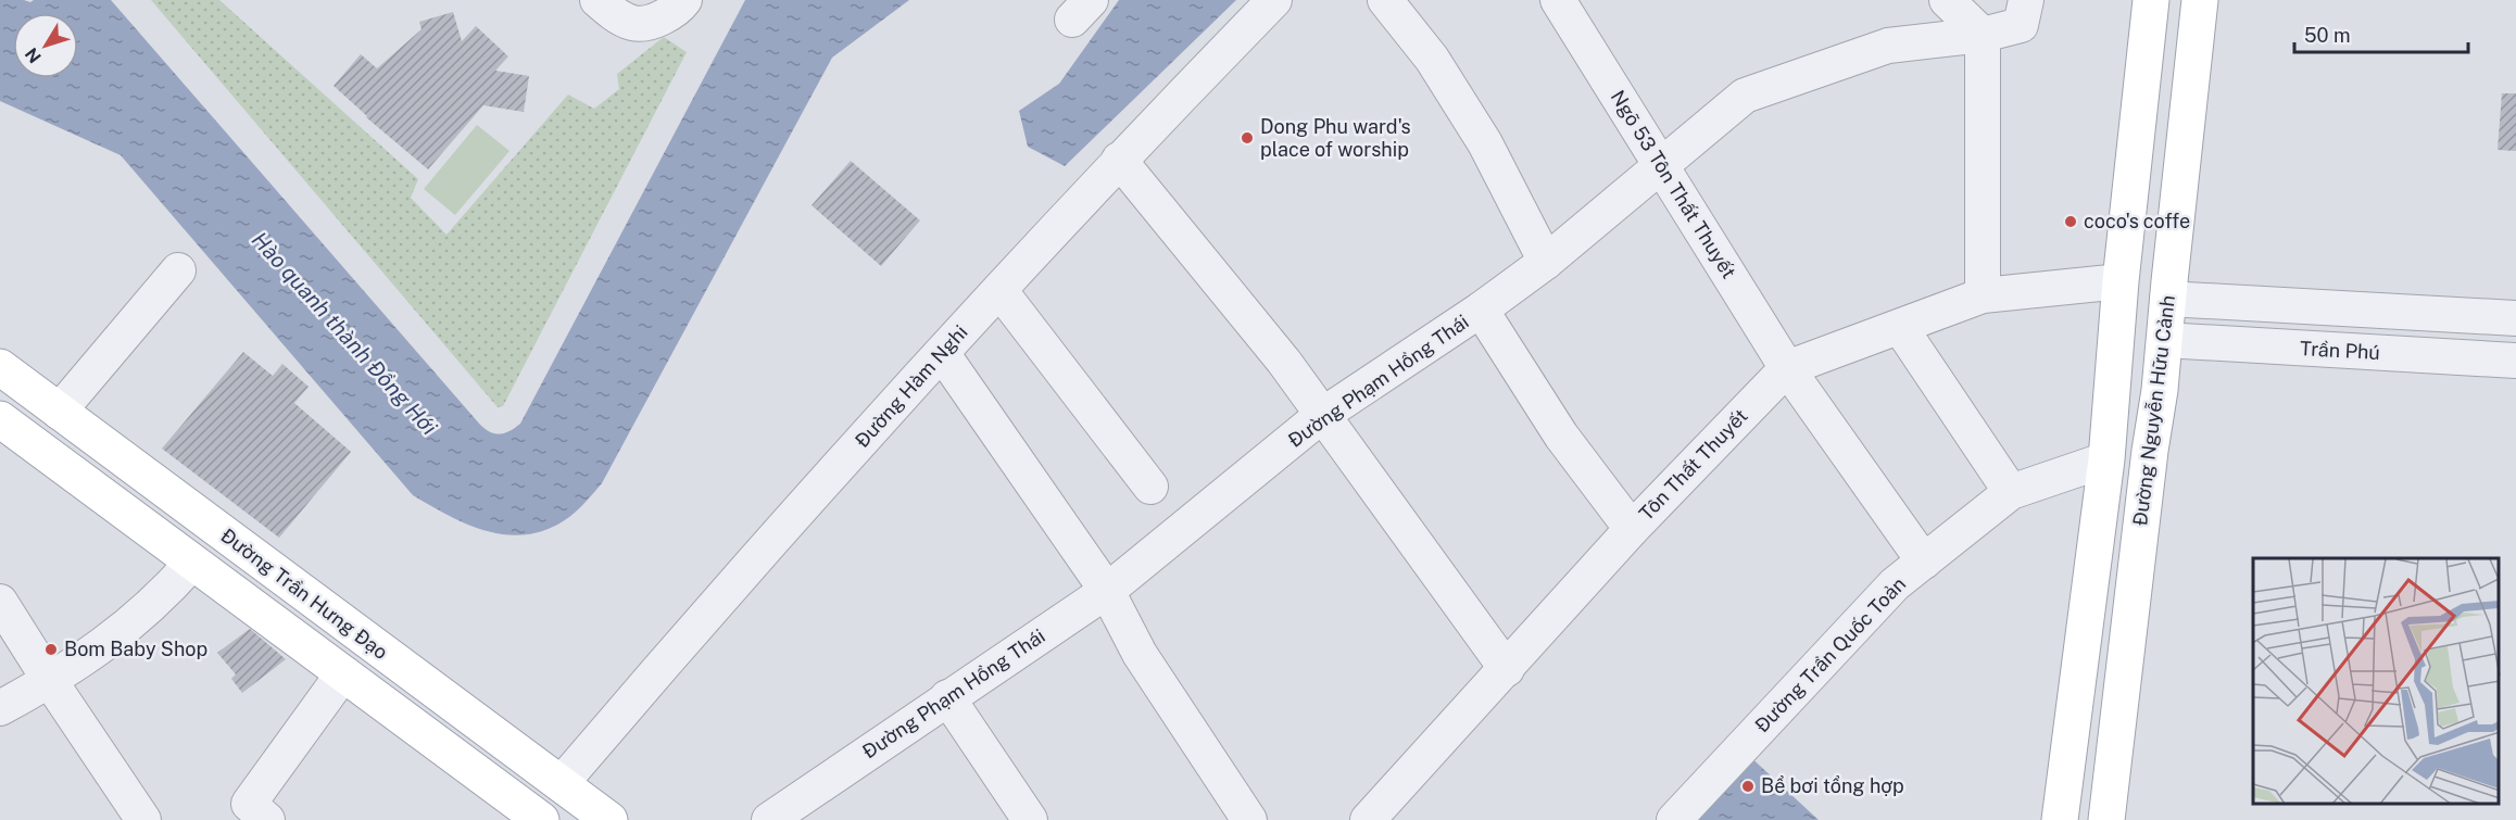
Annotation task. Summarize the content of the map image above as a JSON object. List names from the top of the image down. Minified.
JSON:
{"streets":{"main road":["Đường Nguyễn Hữu Cảnh","Đường Trần Hưng Đạo"],"street":["Ngõ 53 Tôn Thất Thuyết","Trần Phú","Đường Phạm Hồng Thái","Đường Hàm Nghi","Tôn Thất Thuyết","Đường Trần Quốc Toản"]},"crossings":[["Ngõ 53 Tôn Thất Thuyết","Đường Phạm Hồng Thái"],["Ngõ 53 Tôn Thất Thuyết","Tôn Thất Thuyết"],["Ngõ 53 Tôn Thất Thuyết","Đường Trần Quốc Toản"],["Trần Phú","Đường Nguyễn Hữu Cảnh"],["Đường Hàm Nghi","Đường Trần Hưng Đạo"]],"water":["Hào quanh thành Đồng Hới"],"places":["Dong Phu ward's place of worship","coco's coffe","Bom Baby Shop","Bể bơi tổng hợp"],"scale_bar":"50 m","north":"bottom left"}
